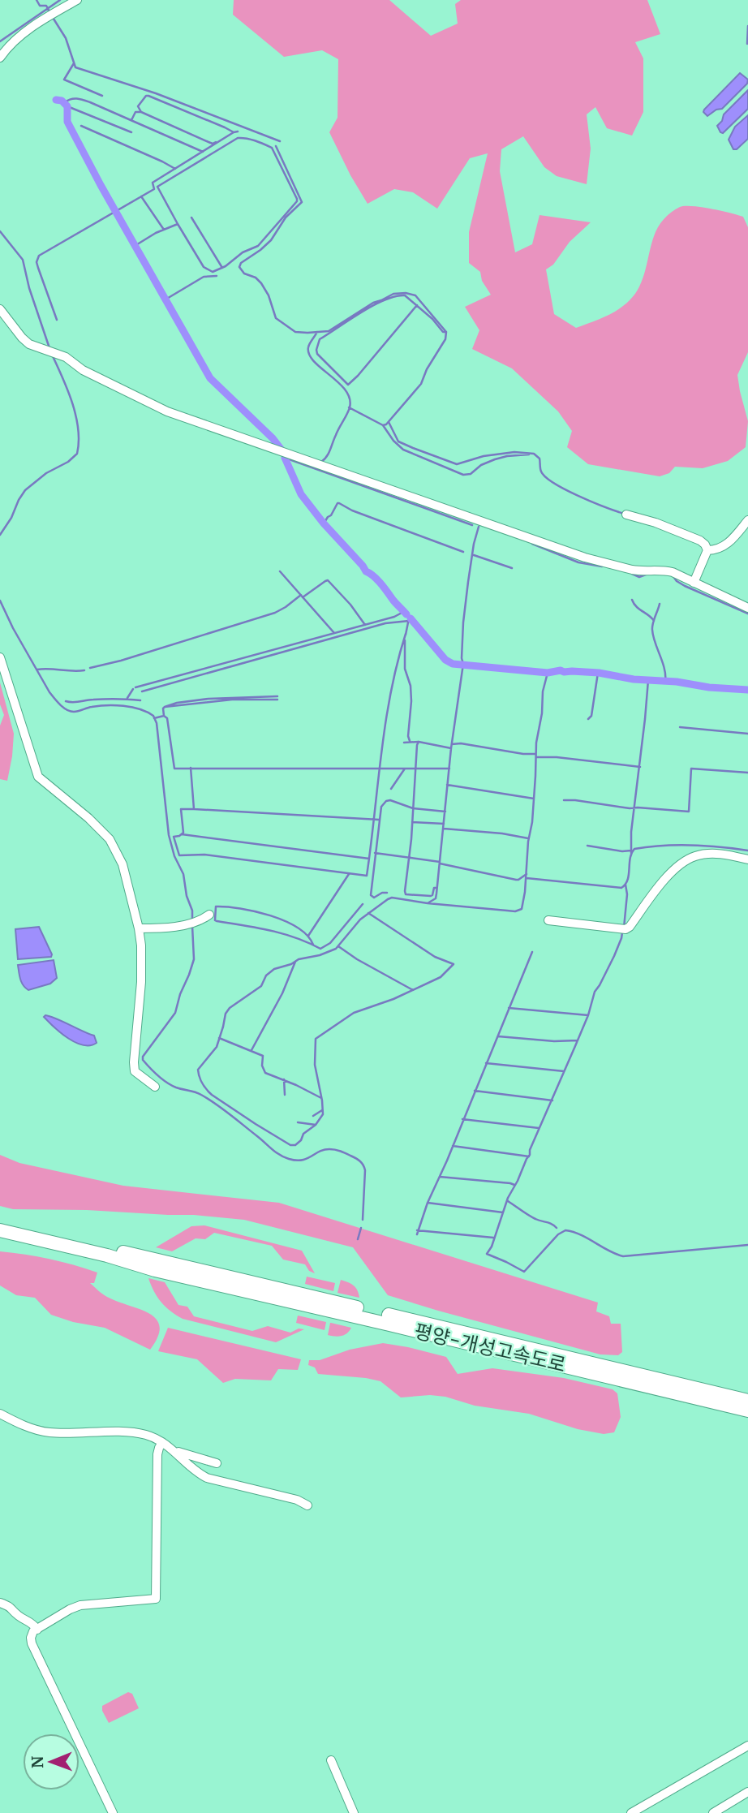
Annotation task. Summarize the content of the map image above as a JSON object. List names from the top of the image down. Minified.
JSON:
{"streets":{"highway":["평양-개성고속도로"]},"north":"left"}
